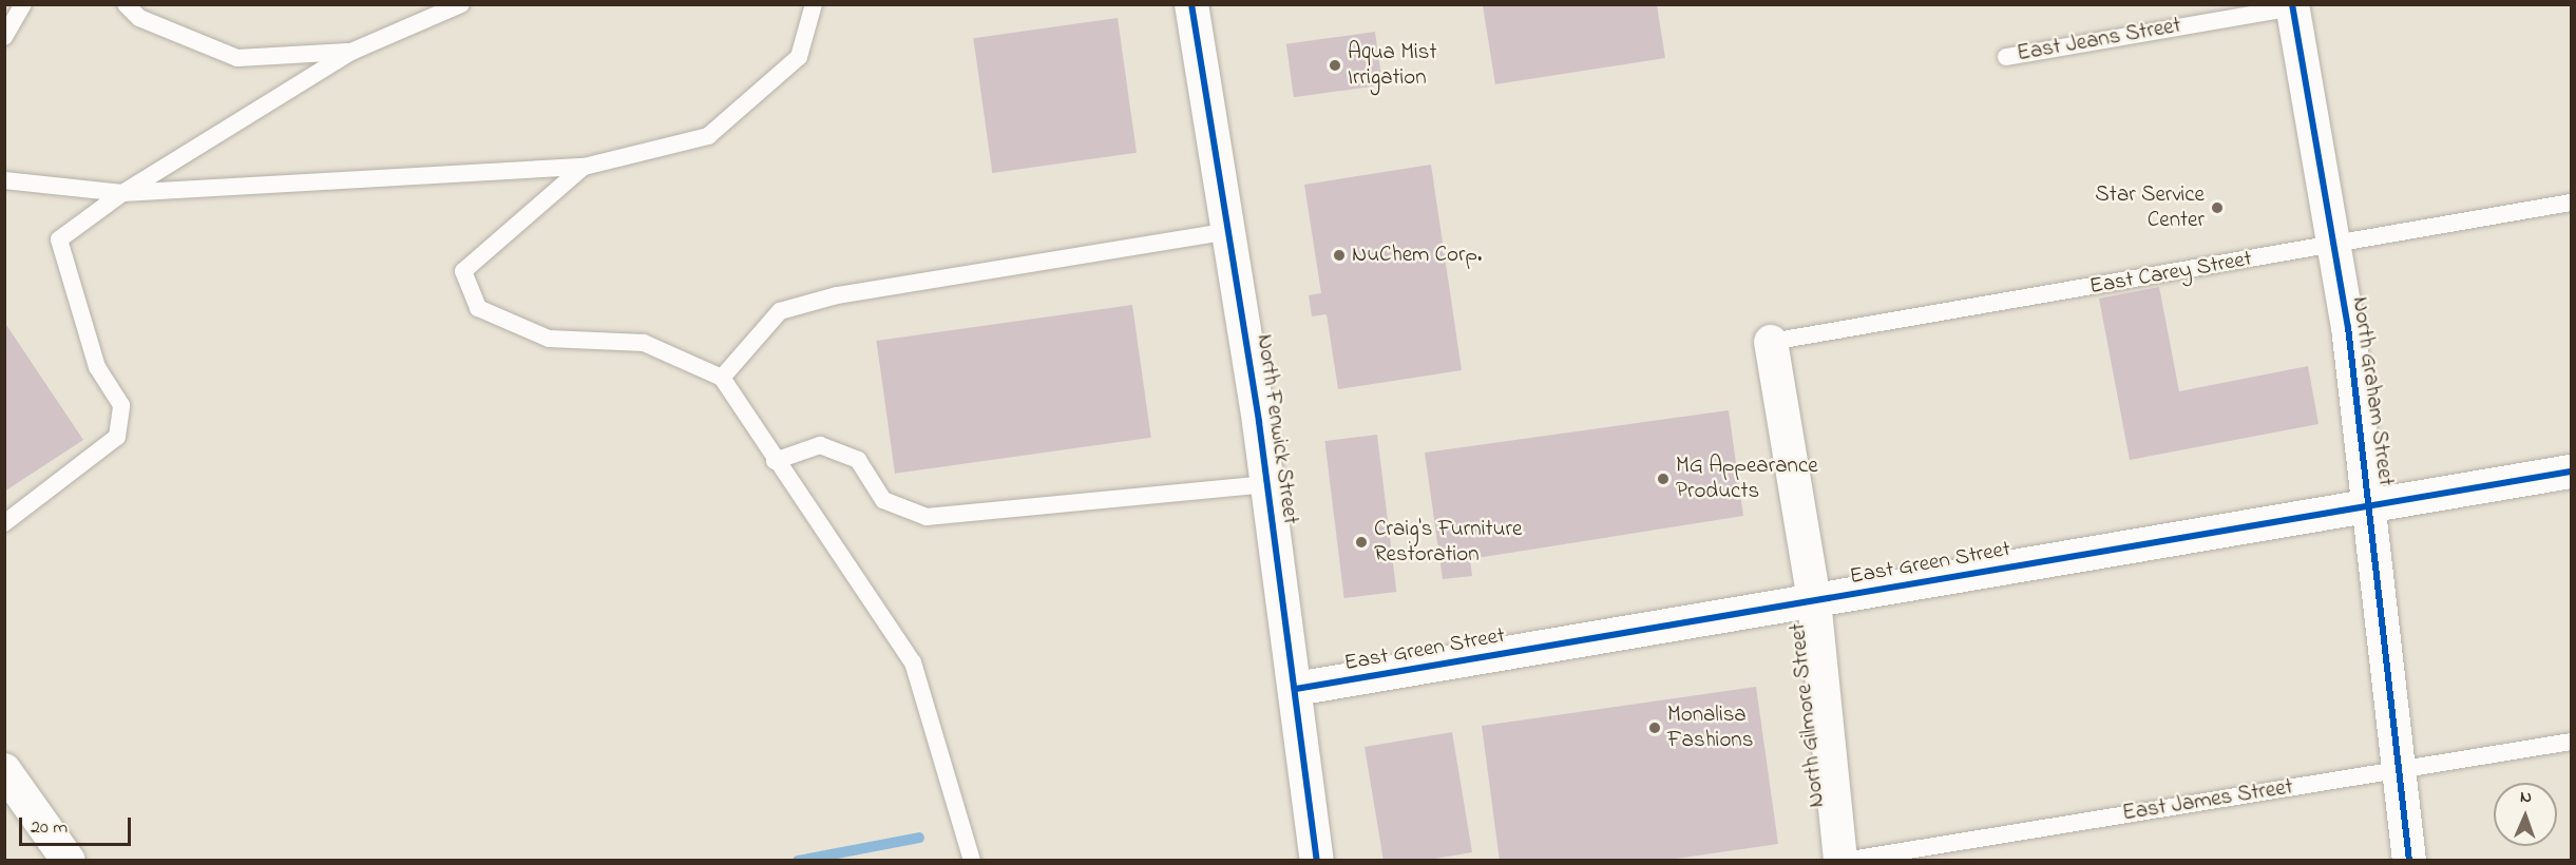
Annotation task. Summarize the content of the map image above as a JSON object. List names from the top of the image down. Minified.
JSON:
{"streets":{"street":["North Graham Street","North Fenwick Street","East Green Street","North Gilmore Street"],"lane":["East Jeans Street","East Carey Street","East James Street"]},"crossings":[["East Jeans Street","North Graham Street"],["East Carey Street","North Graham Street"],["East Carey Street","North Gilmore Street"],["North Graham Street","East Green Street"],["North Graham Street","East James Street"],["North Fenwick Street","East Green Street"],["East Green Street","North Gilmore Street"],["North Gilmore Street","East James Street"]],"places":["Aqua Mist Irrigation","Star Service Center","NuChem Corp.","MG Appearance Products","Craig's Furniture Restoration","Monalisa Fashions"],"scale_bar":"20 m","north":"top"}
